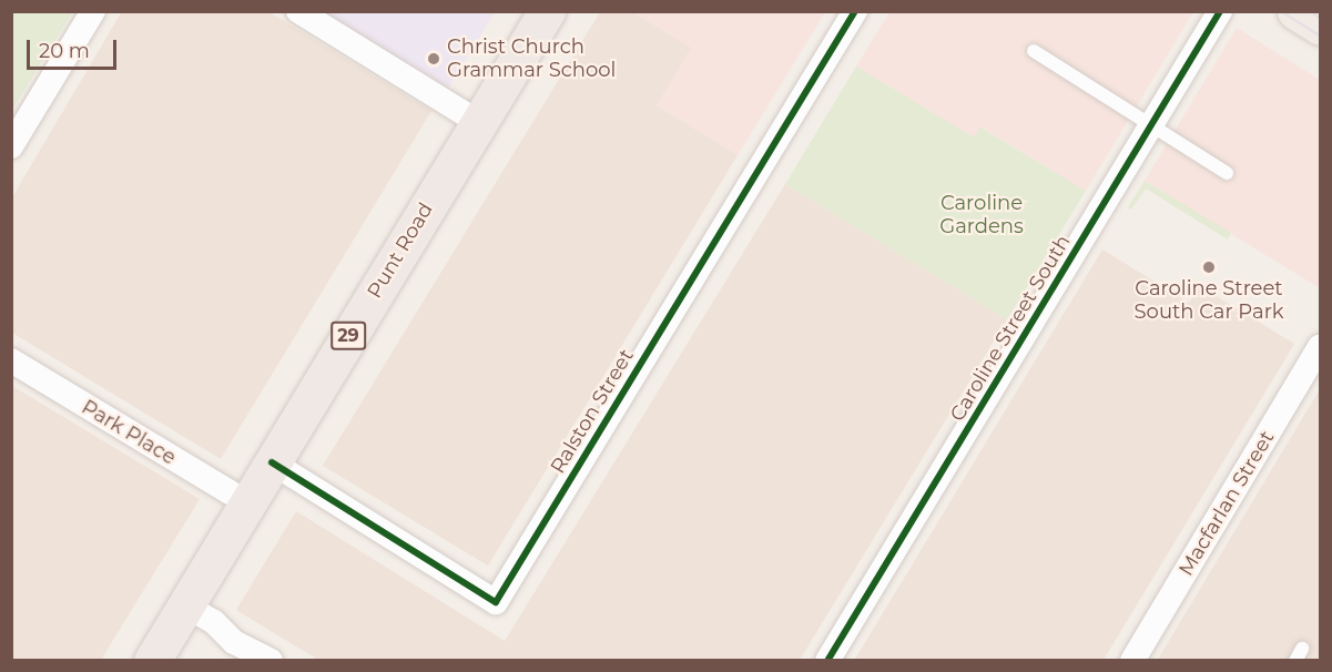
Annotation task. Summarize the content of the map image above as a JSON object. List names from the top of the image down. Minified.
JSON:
{"streets":{"highway":["Punt Road","29"],"street":["Caroline Street South","Ralston Street","Park Place","Macfarlan Street"]},"crossings":[["Punt Road","Ralston Street"],["Punt Road","Park Place"]],"parks":["Caroline Gardens"],"places":["Christ Church Grammar School","Caroline Street South Car Park"],"scale_bar":"20 m"}
